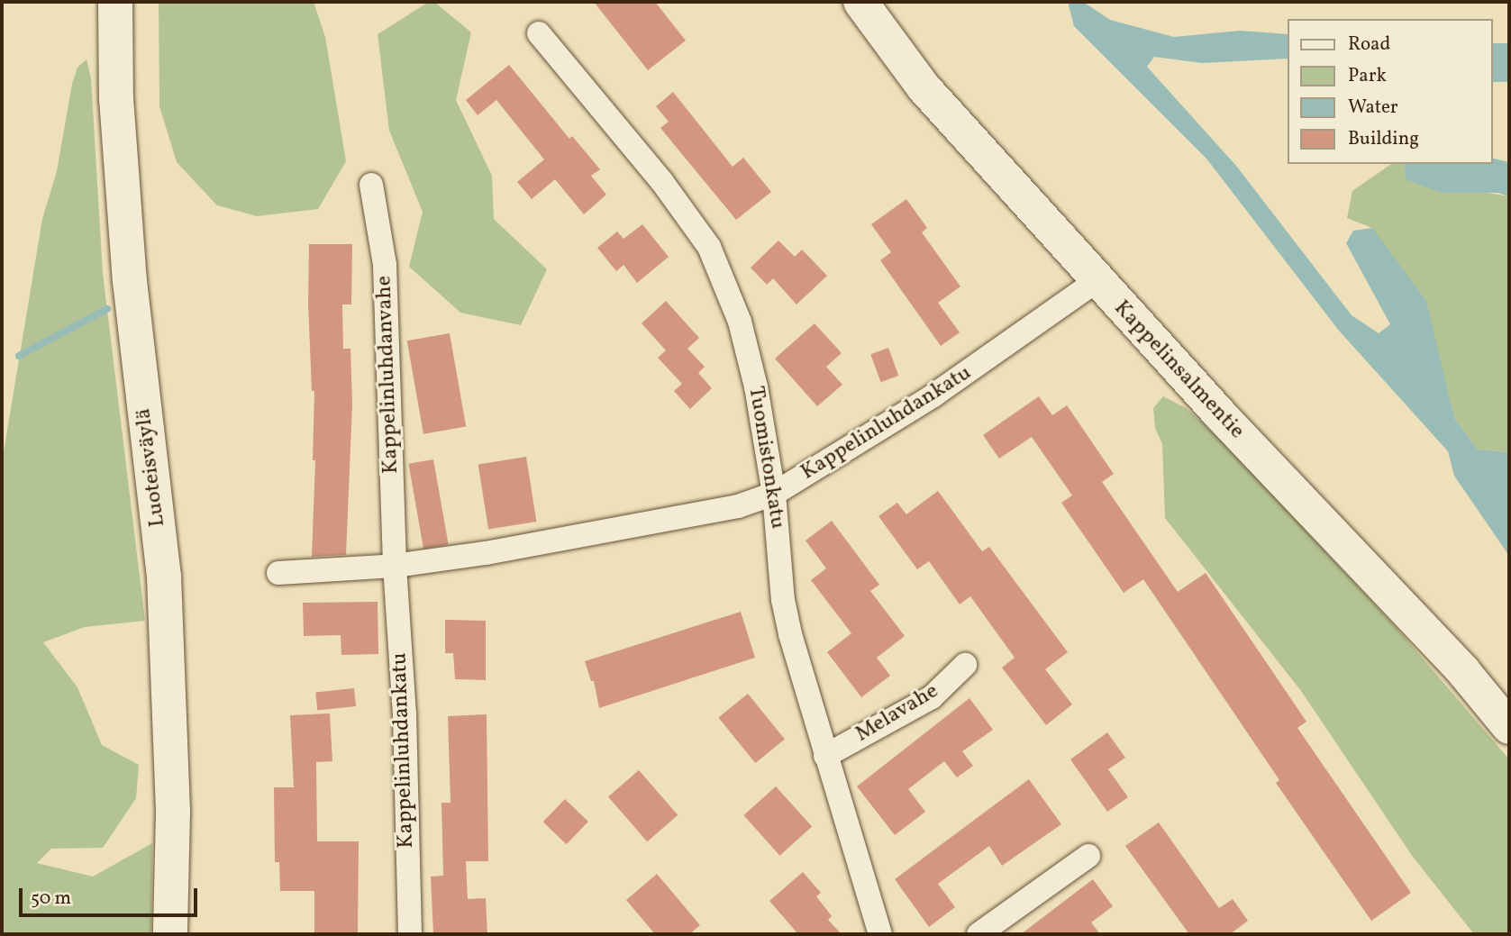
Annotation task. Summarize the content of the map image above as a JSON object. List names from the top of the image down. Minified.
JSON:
{"streets":{"street":["Kappelinsalmentie","Kappelinluhdanvahe","Kappelinluhdankatu","Tuomistonkatu","Luoteisväylä","Melavahe"]},"crossings":[["Kappelinsalmentie","Kappelinluhdankatu"],["Kappelinluhdanvahe","Kappelinluhdankatu"],["Kappelinluhdankatu","Tuomistonkatu"],["Tuomistonkatu","Melavahe"]],"legend":["Road","Park","Water","Building"],"scale_bar":"50 m"}
